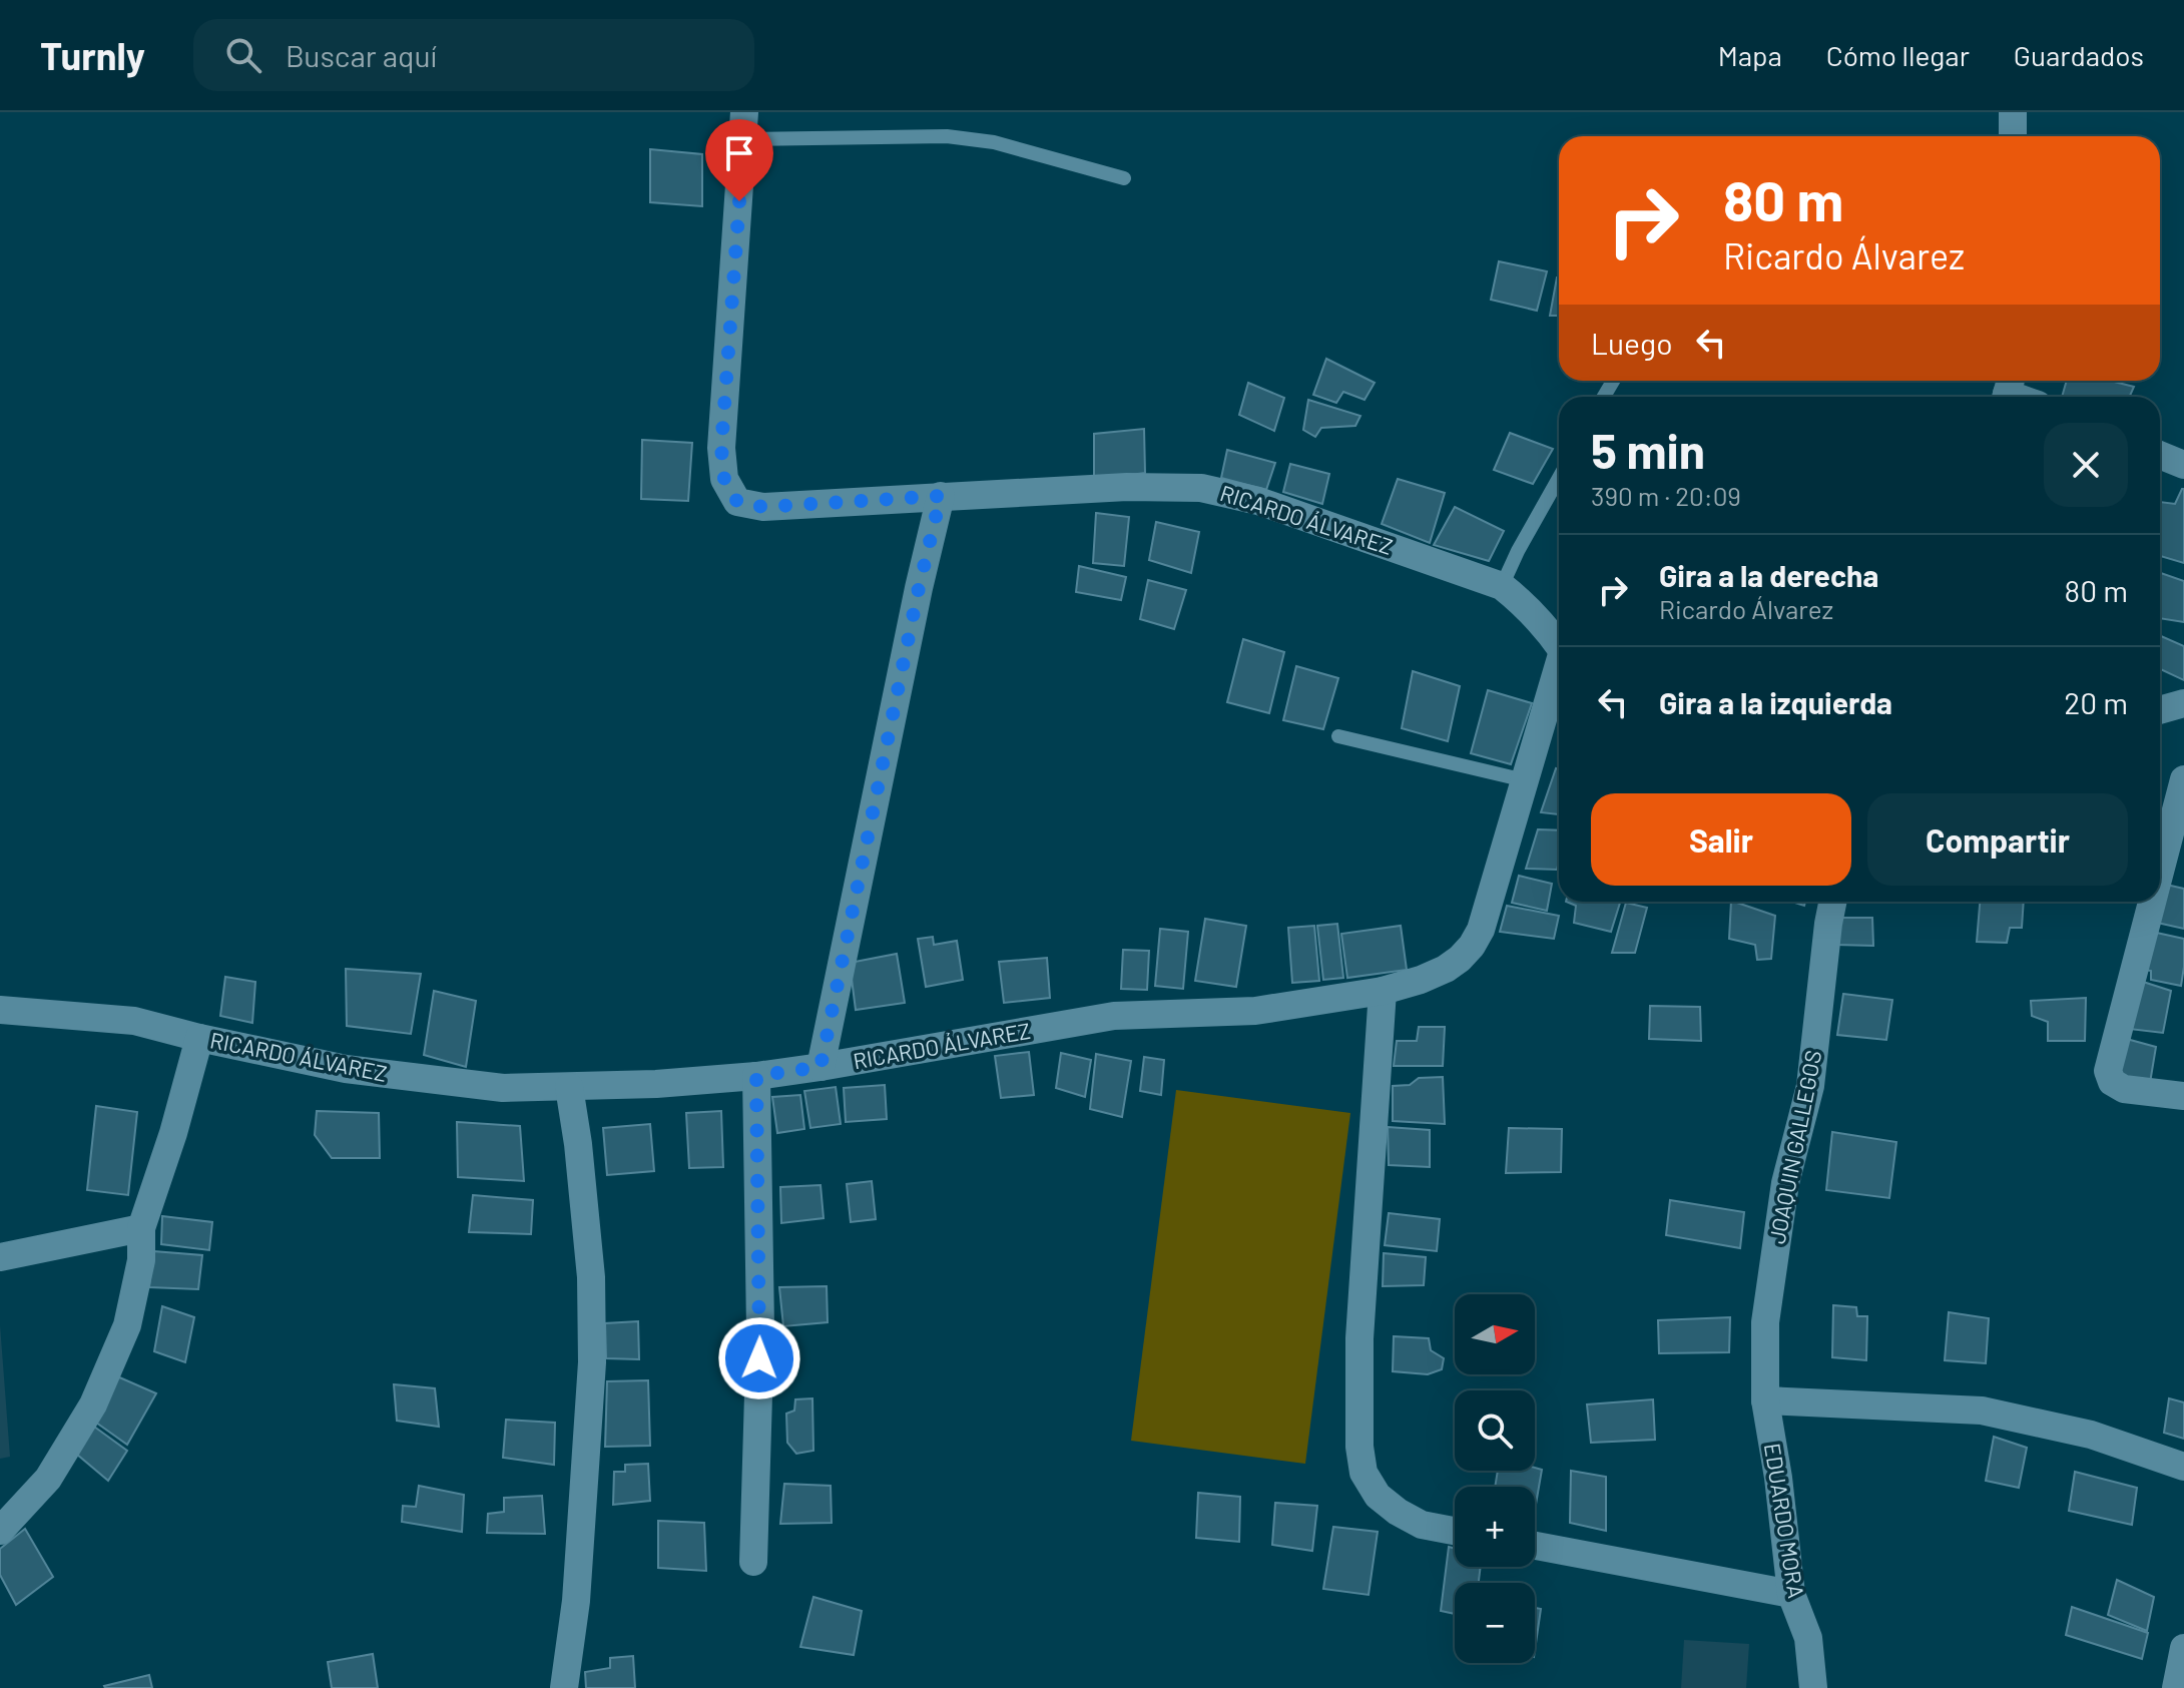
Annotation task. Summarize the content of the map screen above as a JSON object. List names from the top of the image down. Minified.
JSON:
{"streets":{"street":["RICARDO ÁLVAREZ","JOAQUIN GALLEGOS","EDUARDO MORA"]},"crossings":[["JOAQUIN GALLEGOS","EDUARDO MORA"]],"north":"right","page":{"header":"Turnly","search":"Buscar aquí","nav":["Mapa","Cómo llegar","Guardados"],"turn":["80 m","Ricardo Álvarez"],"then":"Luego","heading":["5 min","390 m · 20:09"],"list":[{"name":"Gira a la derecha","note":"Ricardo Álvarez","value":"80 m"},{"name":"Gira a la izquierda","value":"20 m"}],"buttons":["Salir","Compartir"],"map_buttons":["+","−"]}}
